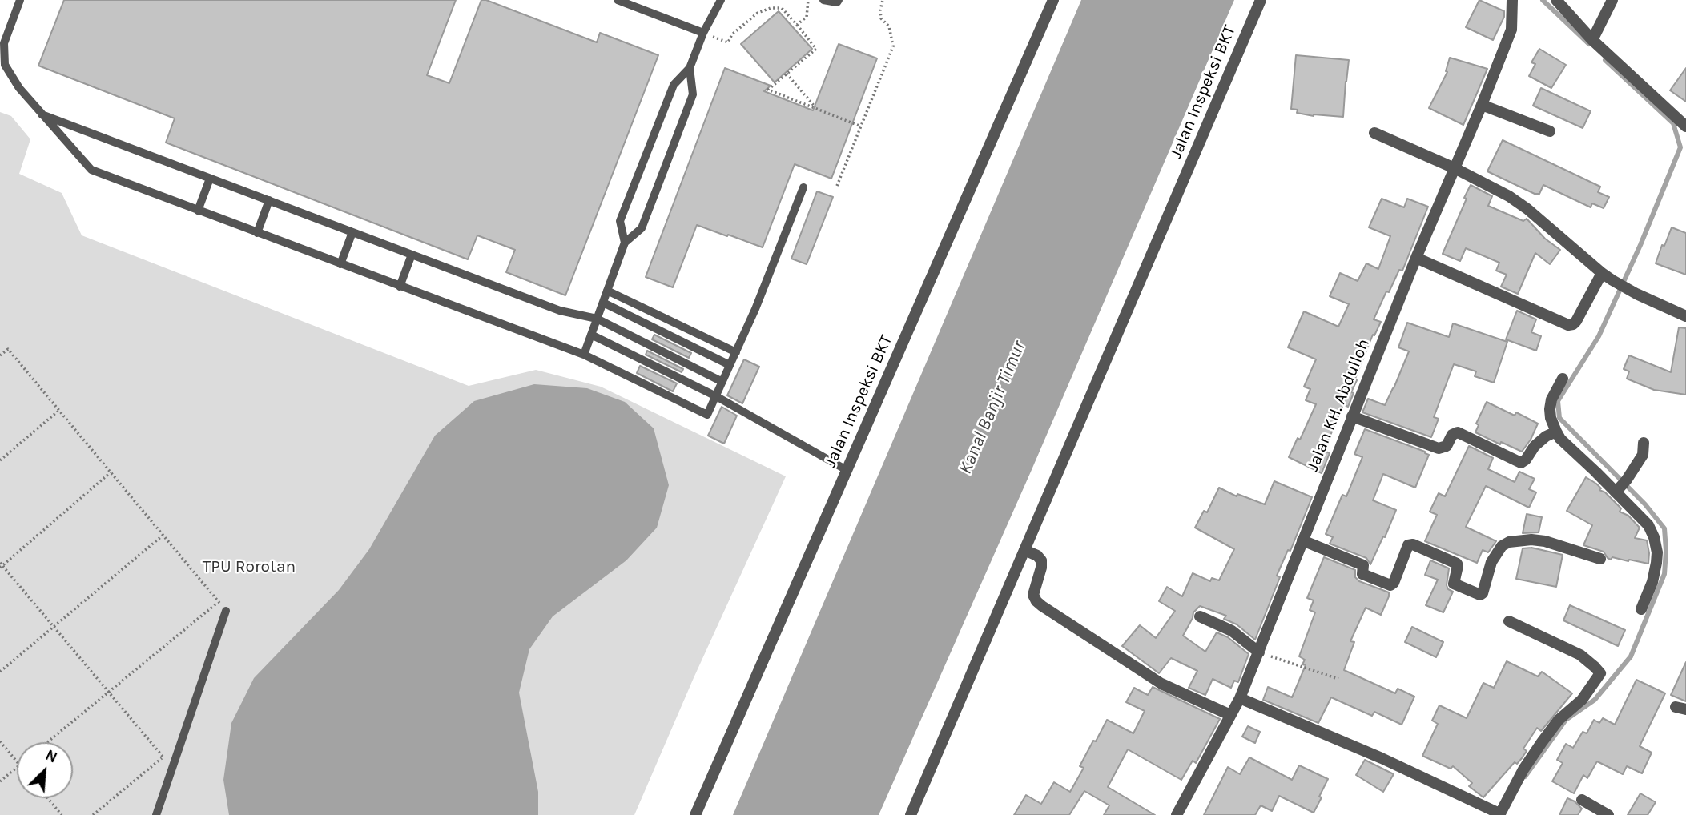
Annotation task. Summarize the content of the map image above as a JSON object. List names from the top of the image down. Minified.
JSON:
{"streets":{"street":["Jalan Inspeksi BKT","Jalan KH. Abdulloh"]},"water":["Kanal Banjir Timur"],"parks":["TPU Rorotan"],"north":"top right"}
